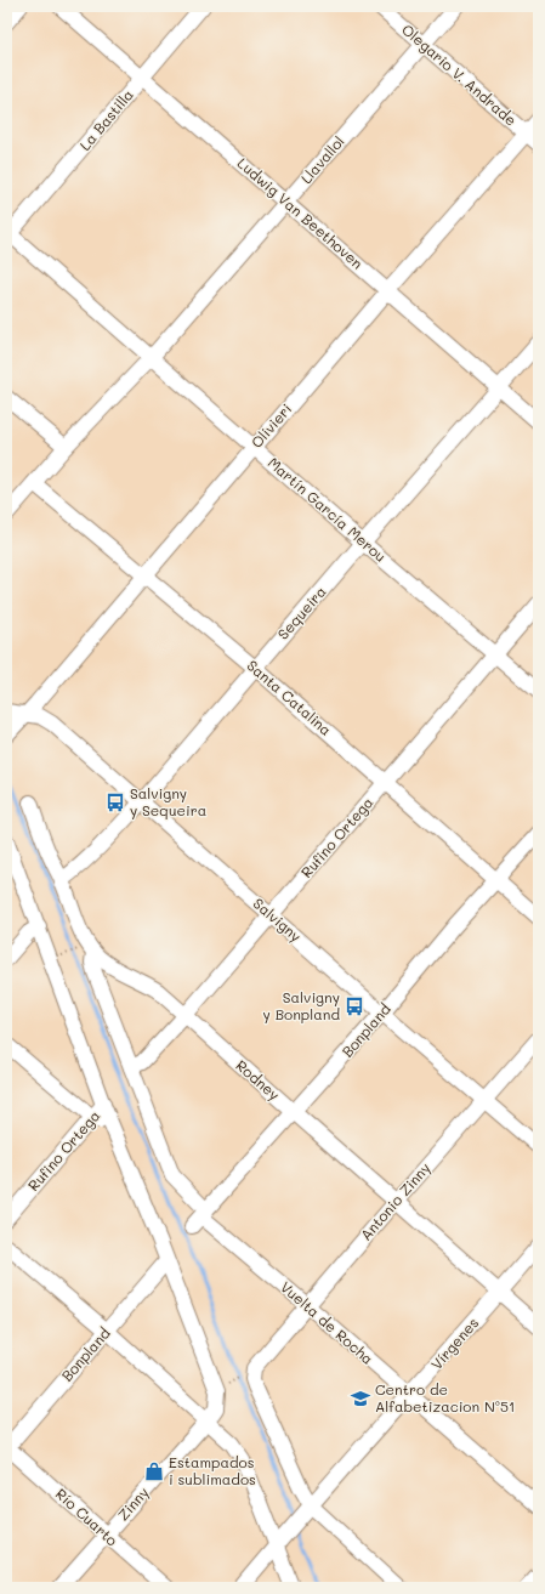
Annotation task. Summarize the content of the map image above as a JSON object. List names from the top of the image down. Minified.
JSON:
{"streets":{"street":["Olegario V. Andrade","La Bastilla","Llavallol","Ludwig Van Beethoven","Olivieri","Martín García Merou","Sequeira","Santa Catalina","Rufino Ortega","Salvigny","Bonpland","Rodney","Antonio Zinny","Vuelta de Rocha","Vírgenes","Zinny","Río Cuarto"]},"crossings":[["Olegario V. Andrade","Llavallol"],["Olegario V. Andrade","Olivieri"],["La Bastilla","Ludwig Van Beethoven"],["La Bastilla","Martín García Merou"],["Llavallol","Ludwig Van Beethoven"],["Llavallol","Martín García Merou"],["Ludwig Van Beethoven","Olivieri"],["Ludwig Van Beethoven","Sequeira"],["Olivieri","Martín García Merou"],["Olivieri","Santa Catalina"],["Olivieri","Salvigny"],["Martín García Merou","Sequeira"],["Martín García Merou","Rufino Ortega"],["Sequeira","Santa Catalina"],["Sequeira","Salvigny"],["Sequeira","Rodney"],["Santa Catalina","Rufino Ortega"],["Santa Catalina","Bonpland"],["Rufino Ortega","Salvigny"],["Rufino Ortega","Rodney"],["Rufino Ortega","Vuelta de Rocha"],["Salvigny","Bonpland"],["Salvigny","Antonio Zinny"],["Bonpland","Rodney"],["Bonpland","Vuelta de Rocha"],["Bonpland","Río Cuarto"],["Rodney","Antonio Zinny"],["Rodney","Vuelta de Rocha"],["Rodney","Vírgenes"],["Antonio Zinny","Vuelta de Rocha"],["Vuelta de Rocha","Vírgenes"],["Zinny","Río Cuarto"]],"places":{"bus stop":["Salvigny y Sequeira","Salvigny y Bonpland"],"school or university":["Centro de Alfabetizacion Nº51"],"shop":["Estampados i sublimados"]}}
